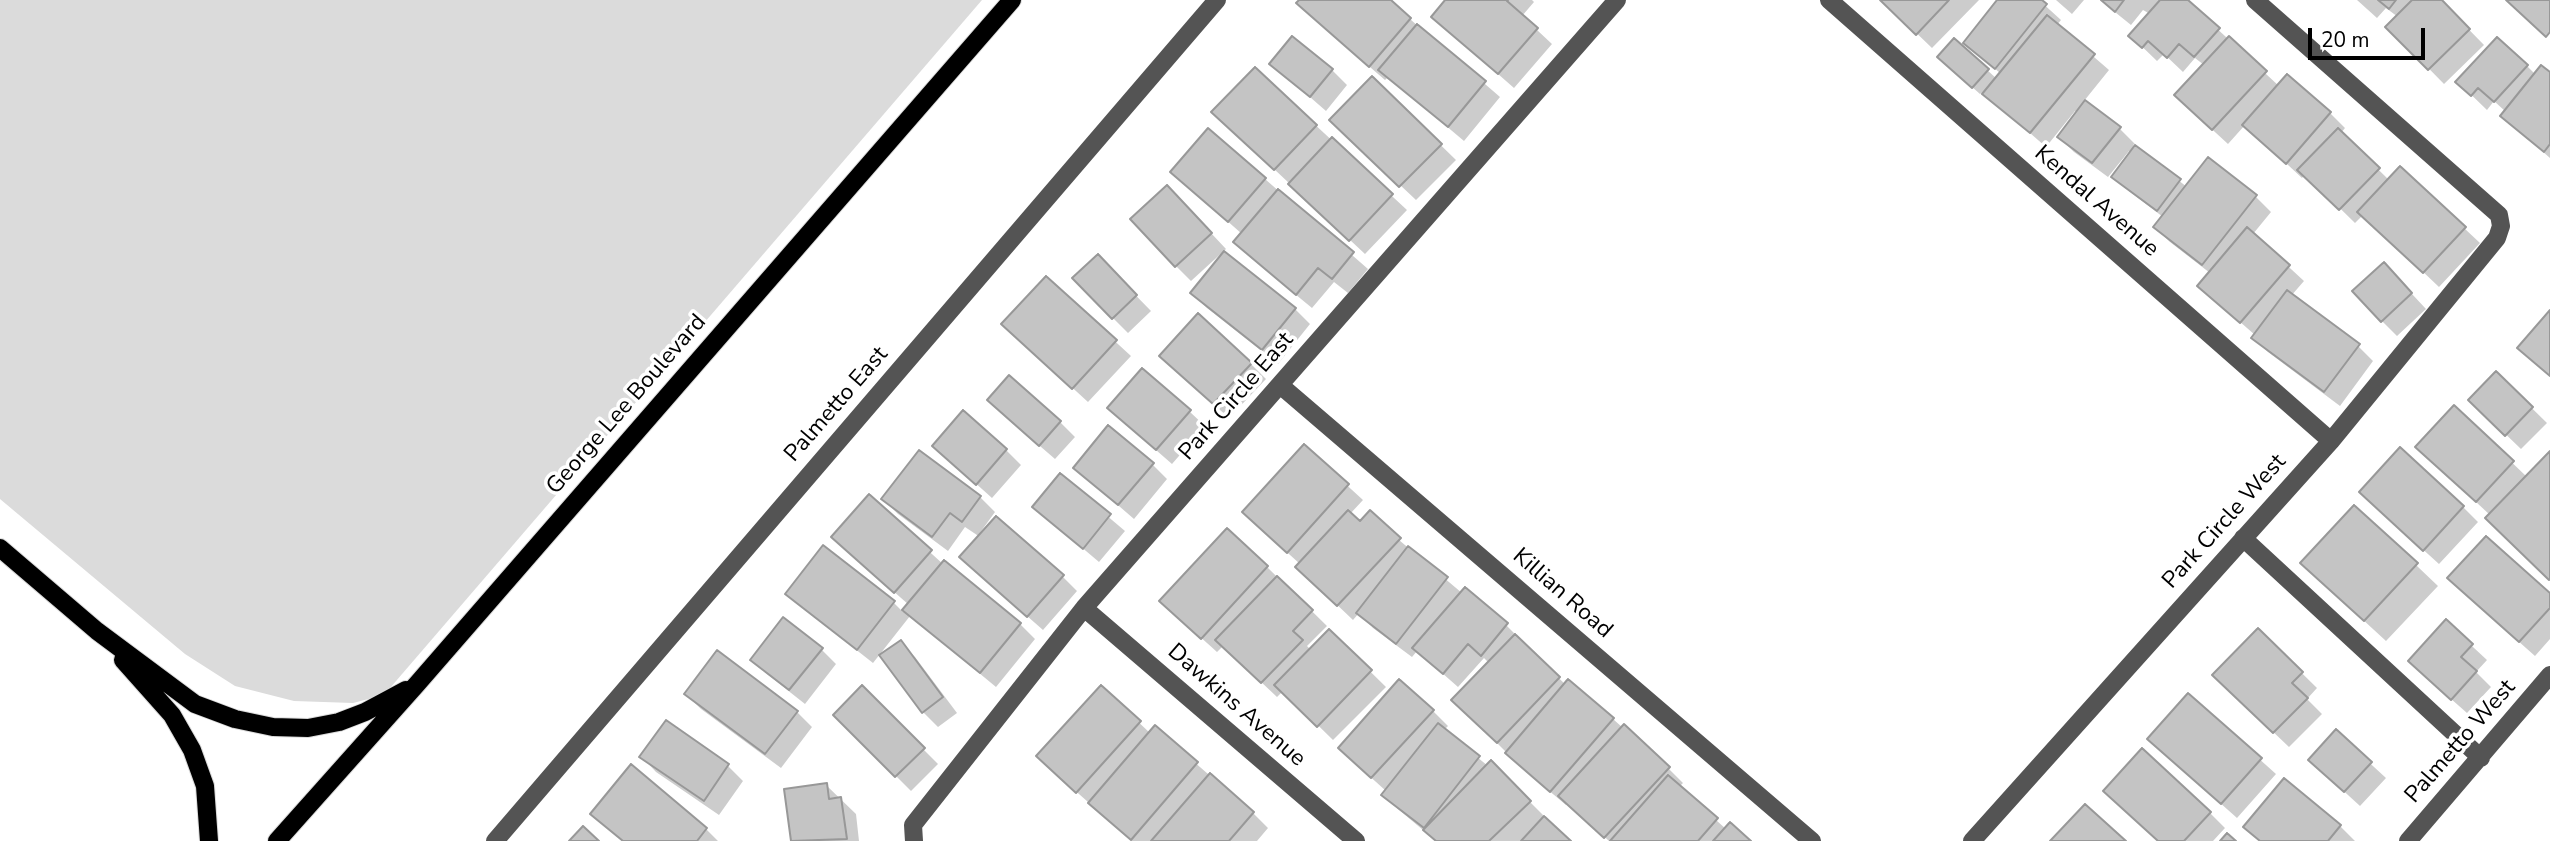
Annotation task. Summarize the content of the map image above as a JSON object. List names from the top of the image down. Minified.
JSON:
{"streets":{"main road":["George Lee Boulevard"],"street":["Kendal Avenue","Park Circle East","Palmetto East","Park Circle West","Killian Road","Dawkins Avenue","Palmetto West"]},"crossings":[["Kendal Avenue","Park Circle West"],["Park Circle East","Killian Road"],["Park Circle East","Dawkins Avenue"]],"scale_bar":"20 m"}
